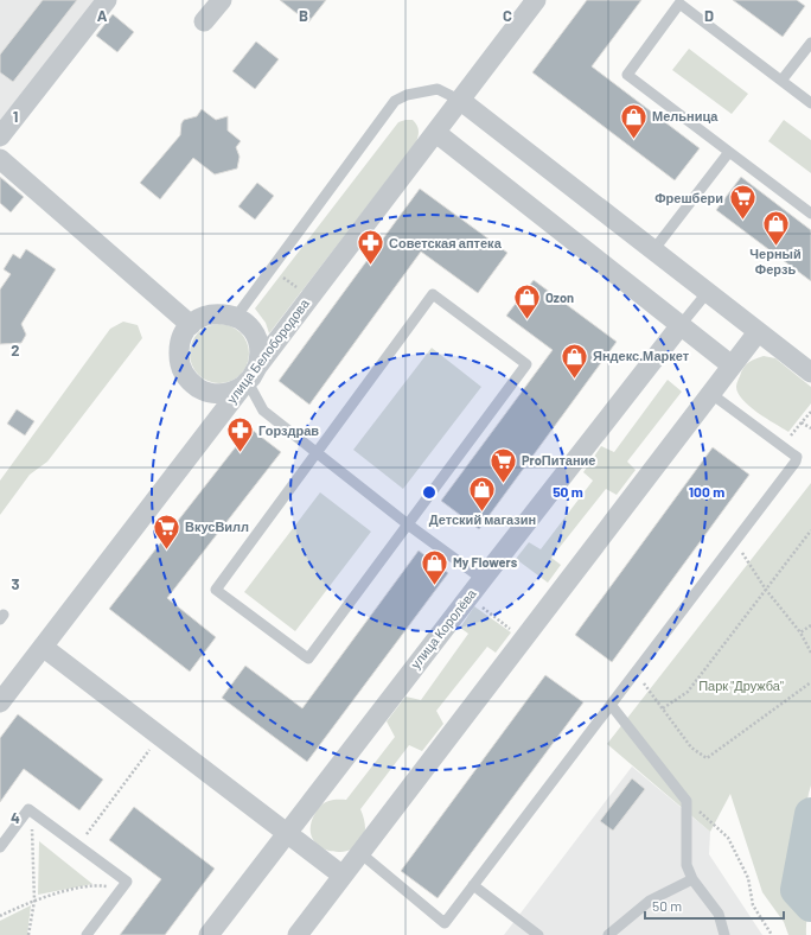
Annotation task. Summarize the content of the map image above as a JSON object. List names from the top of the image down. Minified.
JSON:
{"streets":{"street":["улица Белобородова","улица Королёва"]},"parks":["Парк \"Дружба\""],"places":{"shop":["Мельница","Черный Ферзь","Ozon","Яндекс.Маркет","Детский магазин","My Flowers"],"supermarket":["Фрешбери","ProПитание","ВкусВилл"],"pharmacy":["Советская аптека","Горздрав"]},"scale_bar":"50 m","grid":{"columns":["A","B","C","D"],"rows":["1","2","3","4"]},"rings":["50 m","100 m"]}
